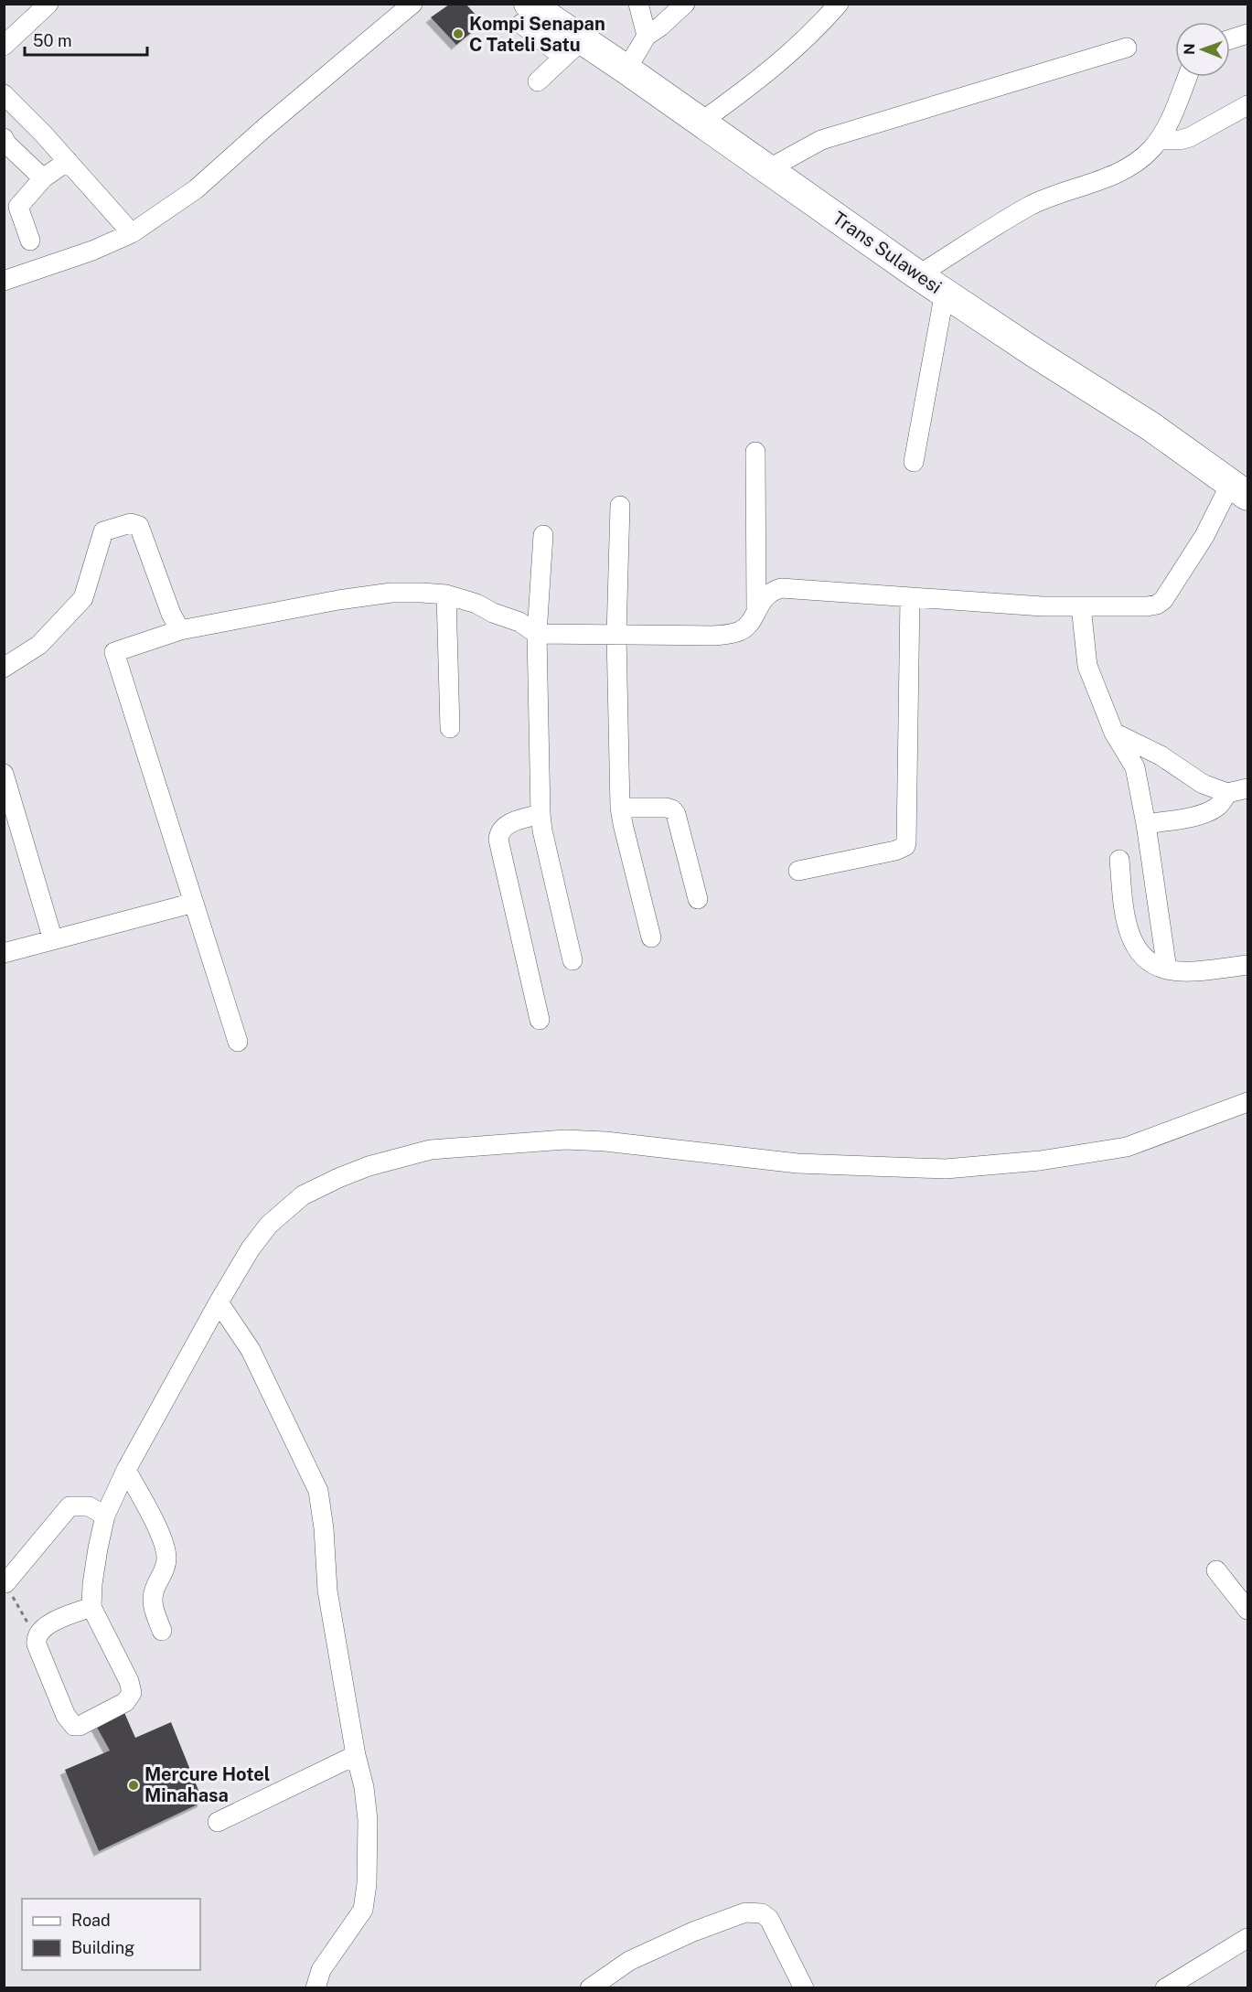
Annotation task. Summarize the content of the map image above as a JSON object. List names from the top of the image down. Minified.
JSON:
{"streets":{"highway":["Trans Sulawesi"]},"places":["Kompi Senapan C Tateli Satu","Mercure Hotel Minahasa"],"legend":["Road","Building"],"scale_bar":"50 m","north":"left"}
